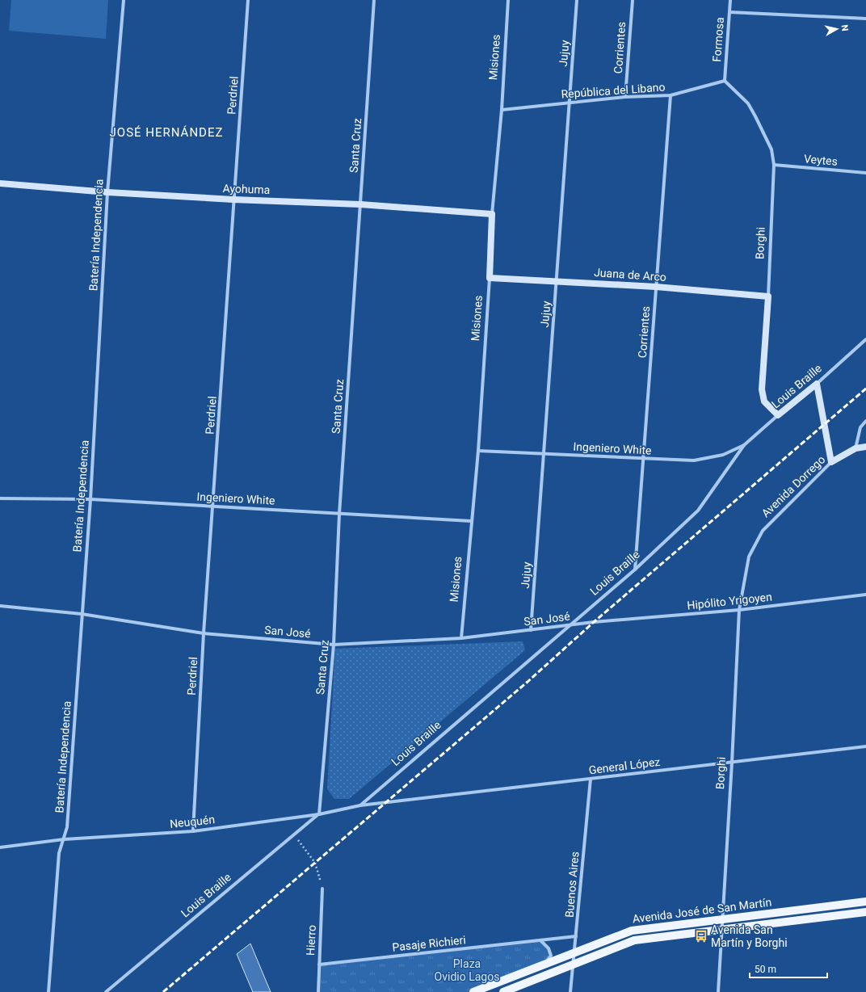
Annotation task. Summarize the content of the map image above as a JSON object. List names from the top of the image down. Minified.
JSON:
{"streets":{"main road":["Avenida José de San Martín"],"street":["Formosa","Corrientes","Jujuy","Misiones","República del Libano","Perdriel","Santa Cruz","Veytes","Ayohuma","Batería Independencia","Borghi","Juana de Arco","Louis Braille","Ingeniero White","Avenida Dorrego","Hipólito Yrigoyen","San José","General López","Neuquén","Buenos Aires","Hierro","Pasaje Richieri"]},"crossings":[["Formosa","República del Libano"],["Formosa","Borghi"],["Corrientes","República del Libano"],["Corrientes","Juana de Arco"],["Corrientes","Louis Braille"],["Corrientes","Ingeniero White"],["Jujuy","República del Libano"],["Jujuy","Juana de Arco"],["Jujuy","Ingeniero White"],["Jujuy","San José"],["Misiones","República del Libano"],["Misiones","Ayohuma"],["Misiones","Juana de Arco"],["Misiones","Ingeniero White"],["Misiones","San José"],["República del Libano","Borghi"],["Perdriel","Ayohuma"],["Perdriel","Ingeniero White"],["Perdriel","San José"],["Perdriel","Neuquén"],["Santa Cruz","Ayohuma"],["Santa Cruz","Louis Braille"],["Santa Cruz","Ingeniero White"],["Santa Cruz","San José"],["Santa Cruz","Neuquén"],["Veytes","Borghi"],["Ayohuma","Batería Independencia"],["Batería Independencia","Ingeniero White"],["Batería Independencia","San José"],["Batería Independencia","Neuquén"],["Borghi","Juana de Arco"],["Borghi","Louis Braille"],["Borghi","Avenida Dorrego"],["Borghi","Hipólito Yrigoyen"],["Borghi","General López"],["Borghi","Avenida José de San Martín"],["Louis Braille","Ingeniero White"],["Louis Braille","San José"],["Louis Braille","Neuquén"],["Hipólito Yrigoyen","San José"],["General López","Neuquén"],["General López","Buenos Aires"],["Buenos Aires","Avenida José de San Martín"],["Buenos Aires","Pasaje Richieri"],["Hierro","Pasaje Richieri"]],"districts":["JOSÉ HERNÁNDEZ"],"parks":["Plaza Ovidio Lagos"],"places":{"bus stop":["Avenida San Martín y Borghi"]},"scale_bar":"50 m","north":"right"}
